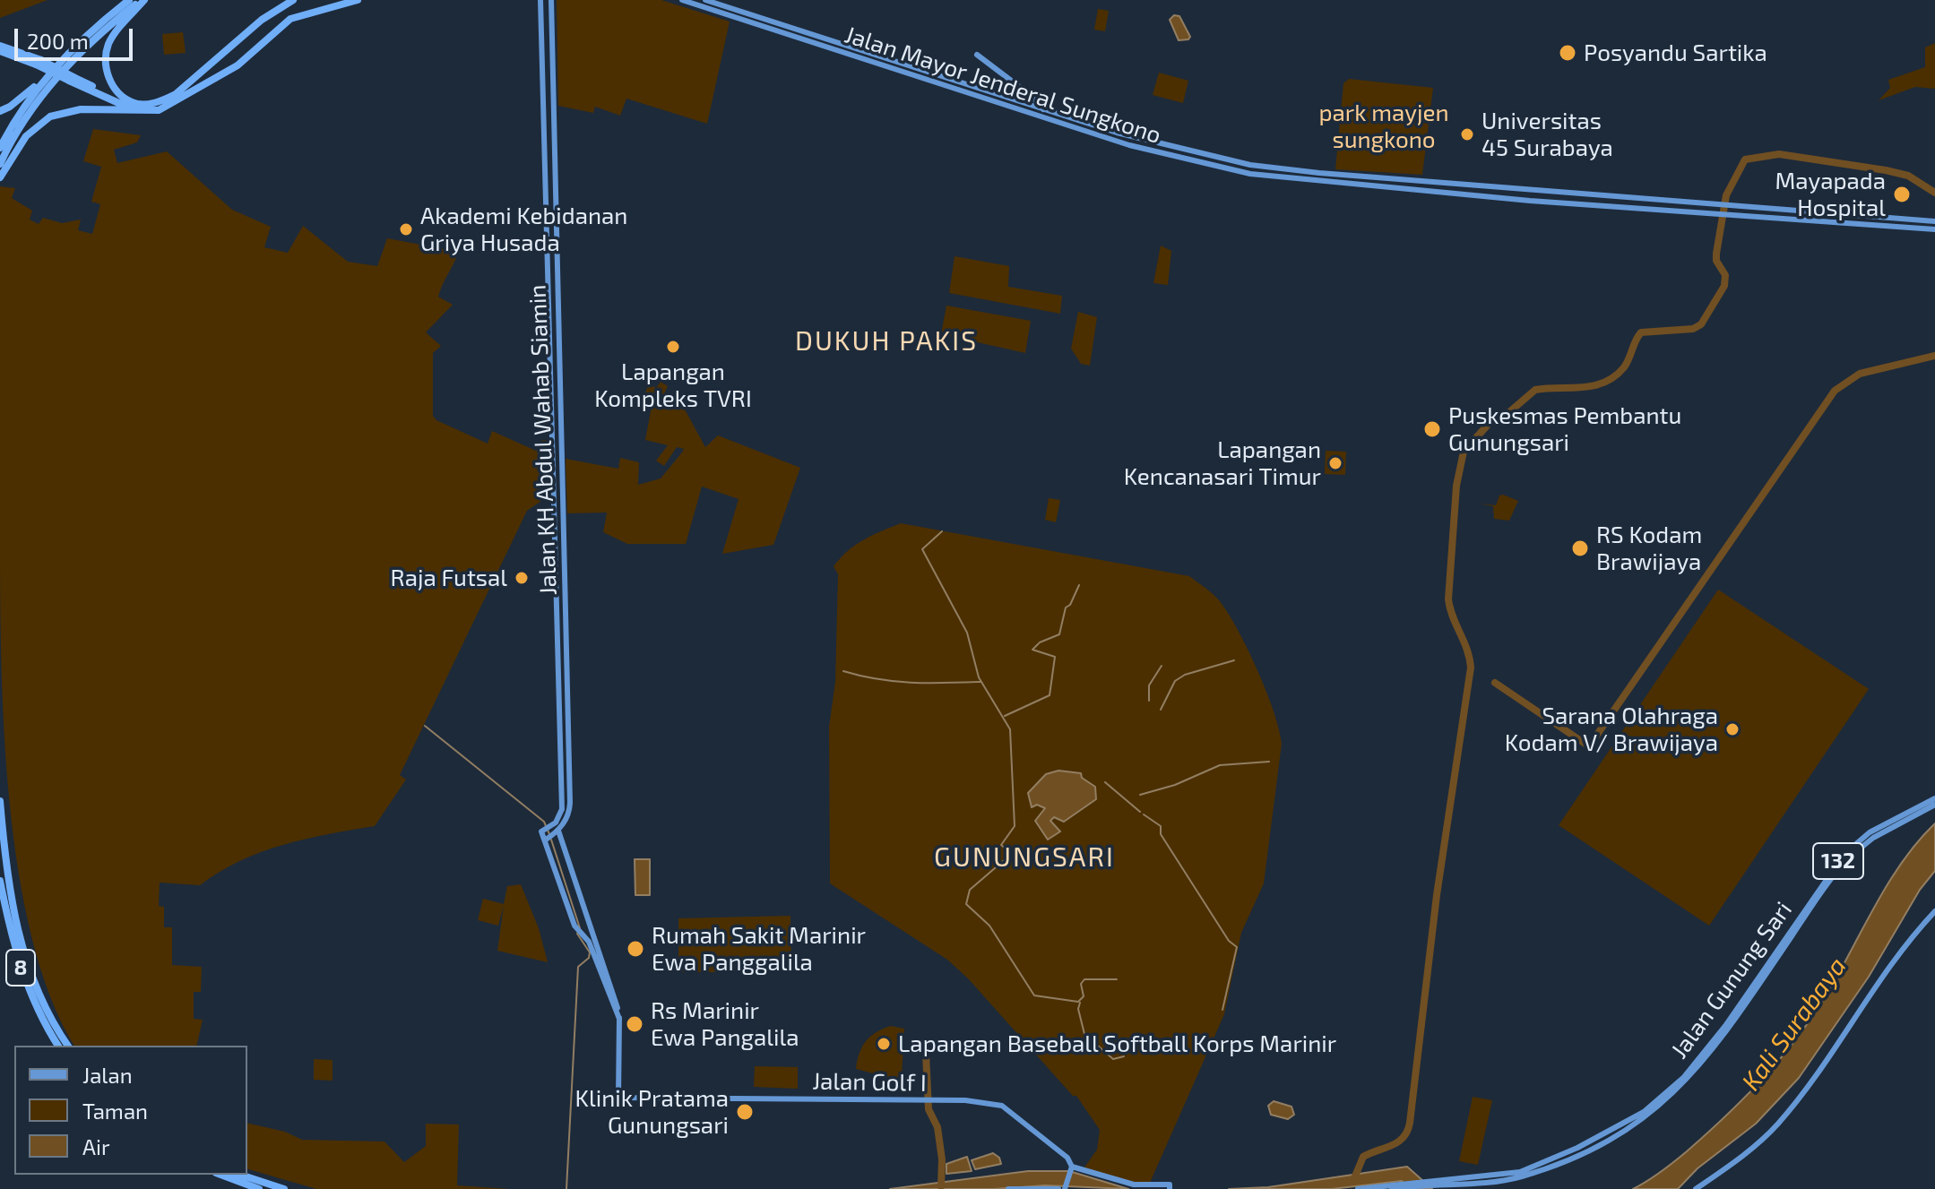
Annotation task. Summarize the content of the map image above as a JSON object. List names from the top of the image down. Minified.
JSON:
{"streets":{"highway":["8"],"main road":["Jalan Mayor Jenderal Sungkono","Jalan KH Abdul Wahab Siamin","132","Jalan Gunung Sari","Jalan Golf I"]},"crossings":[["132","Jalan Gunung Sari"]],"districts":["DUKUH PAKIS","GUNUNGSARI"],"water":["Kali Surabaya"],"parks":["park mayjen sungkono"],"places":["Posyandu Sartika","Universitas 45 Surabaya","Mayapada Hospital","Akademi Kebidanan Griya Husada","Lapangan Kompleks TVRI","Puskesmas Pembantu Gunungsari","Lapangan Kencanasari Timur","RS Kodam Brawijaya","Raja Futsal","Sarana Olahraga Kodam V/ Brawijaya","Rumah Sakit Marinir Ewa Panggalila","Rs Marinir Ewa Pangalila","Lapangan Baseball Softball Korps Marinir","Klinik Pratama Gunungsari"],"legend":["Jalan","Taman","Air"],"scale_bar":"200 m"}
